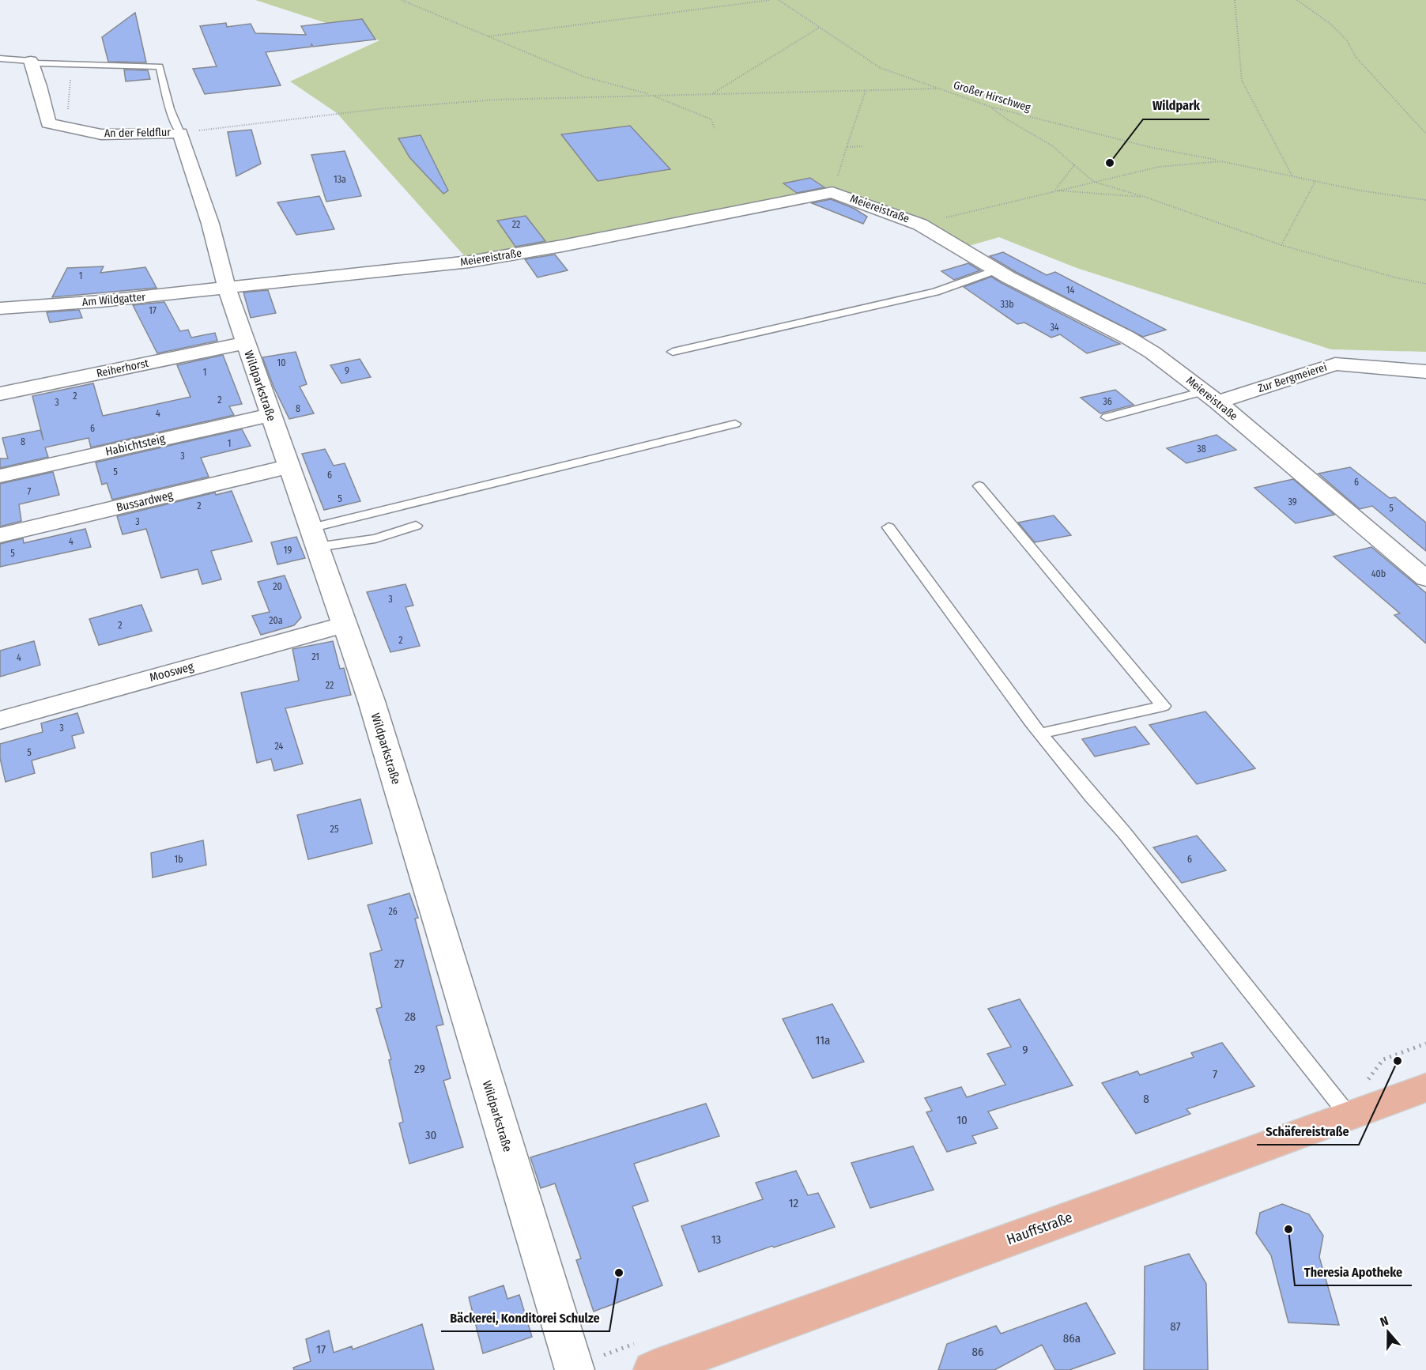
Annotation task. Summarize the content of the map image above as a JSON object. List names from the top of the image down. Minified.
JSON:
{"streets":{"main road":["Hauffstraße"],"street":["An der Feldflur","Meiereistraße","Am Wildgatter","Reiherhorst","Zur Bergmeierei","Wildparkstraße","Habichtsteig","Bussardweg","Moosweg"],"path":["Großer Hirschweg"]},"crossings":[["An der Feldflur","Wildparkstraße"],["Meiereistraße","Am Wildgatter"],["Meiereistraße","Zur Bergmeierei"],["Meiereistraße","Wildparkstraße"],["Am Wildgatter","Wildparkstraße"],["Reiherhorst","Wildparkstraße"],["Wildparkstraße","Habichtsteig"],["Wildparkstraße","Bussardweg"],["Wildparkstraße","Moosweg"]],"places":["Wildpark","Schäfereistraße","Theresia Apotheke","Bäckerei, Konditorei Schulze"],"house_numbers":["13a","22","1","14","33b","17","34","10","9","1","2","2","36","3","8","4","6","8","1","38","3","5","6","6","7","5","39","2","5","3","4","19","5","40b","20","3","20a","2","2","21","4","22","3","24","5","25","1b","6","26","27","28","11a","9","29","7","8","10","30","12","13","87","86a","17","86"],"north":"top"}
